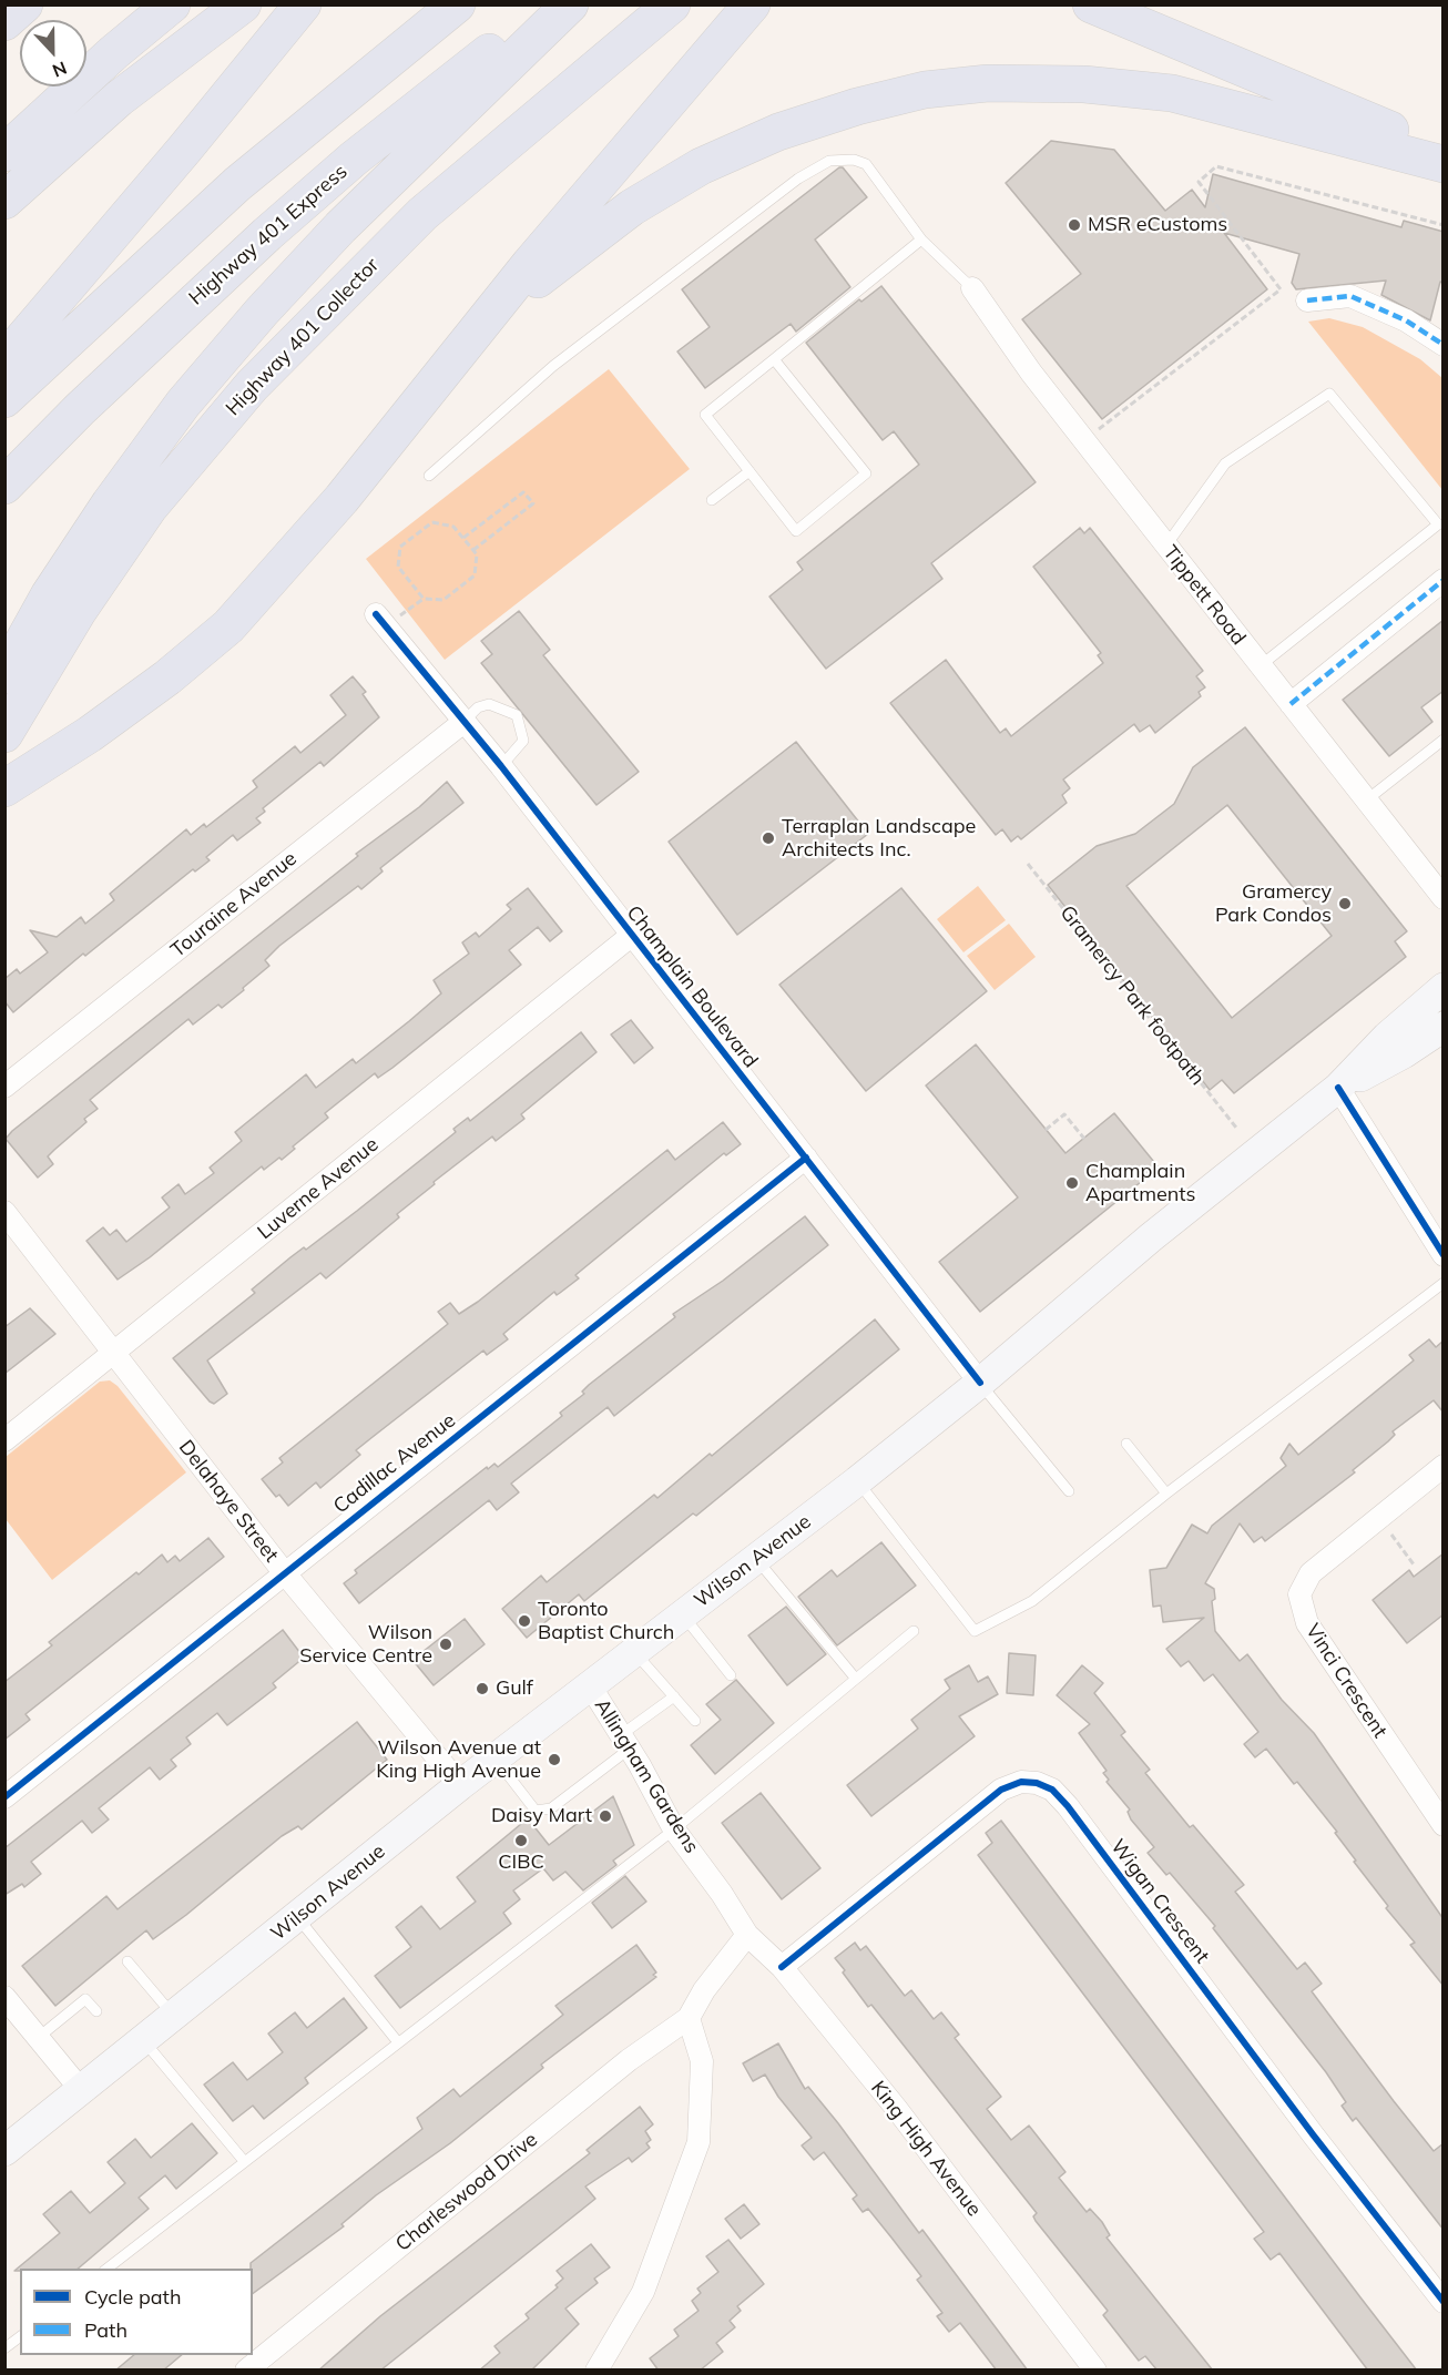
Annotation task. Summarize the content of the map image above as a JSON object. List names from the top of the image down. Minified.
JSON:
{"streets":{"highway":["Highway 401 Express","Highway 401 Collector"],"main road":["Wilson Avenue"],"street":["Tippett Road","Touraine Avenue","Champlain Boulevard","Luverne Avenue","Cadillac Avenue","Delahaye Street","Vinci Crescent","Allingham Gardens","Wigan Crescent","King High Avenue","Charleswood Drive"],"path":["Gramercy Park footpath"]},"crossings":[["Touraine Avenue","Champlain Boulevard"],["Champlain Boulevard","Luverne Avenue"],["Champlain Boulevard","Cadillac Avenue"],["Champlain Boulevard","Wilson Avenue"],["Luverne Avenue","Delahaye Street"],["Cadillac Avenue","Delahaye Street"],["Delahaye Street","Wilson Avenue"],["Wilson Avenue","Allingham Gardens"],["Allingham Gardens","King High Avenue"],["Wigan Crescent","King High Avenue"]],"places":["MSR eCustoms","Terraplan Landscape Architects Inc.","Gramercy Park Condos","Champlain Apartments","Toronto Baptist Church","Wilson Service Centre","Gulf","Wilson Avenue at King High Avenue","Daisy Mart","CIBC"],"legend":["Cycle path","Path"],"north":"bottom"}
